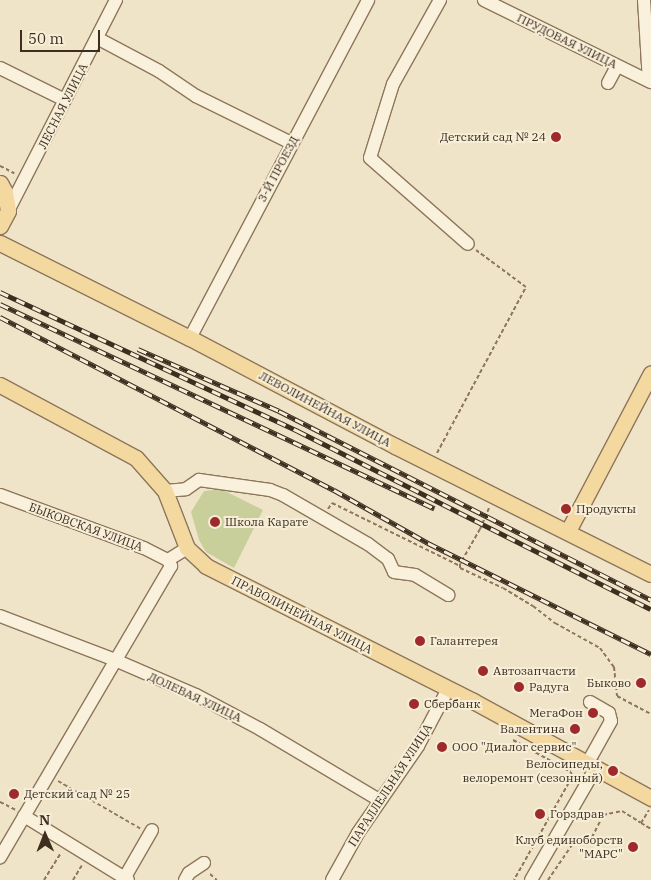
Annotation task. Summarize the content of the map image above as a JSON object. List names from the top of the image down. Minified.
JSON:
{"streets":{"main road":["ЛЕВОЛИНЕЙНАЯ УЛИЦА","ПРАВОЛИНЕЙНАЯ УЛИЦА"],"street":["ПРУДОВАЯ УЛИЦА","ЛЕСНАЯ УЛИЦА","3-Й ПРОЕЗД","БЫКОВСКАЯ УЛИЦА","ДОЛЕВАЯ УЛИЦА","ПАРАЛЛЕЛЬНАЯ УЛИЦА"]},"crossings":[["3-Й ПРОЕЗД","ЛЕВОЛИНЕЙНАЯ УЛИЦА"],["ПРАВОЛИНЕЙНАЯ УЛИЦА","ПАРАЛЛЕЛЬНАЯ УЛИЦА"],["ДОЛЕВАЯ УЛИЦА","ПАРАЛЛЕЛЬНАЯ УЛИЦА"]],"places":["Детский сад № 24","Продукты","Школа Карате","Галантерея","Автозапчасти","Быково","Радуга","Сбербанк","МегаФон","Валентина","ООО \"Диалог cервис\"","Велосипеды, велоремонт (сезонный)","Детский сад № 25","Горздрав","Клуб единоборств \"МАРС\""],"scale_bar":"50 m","north":"top"}
